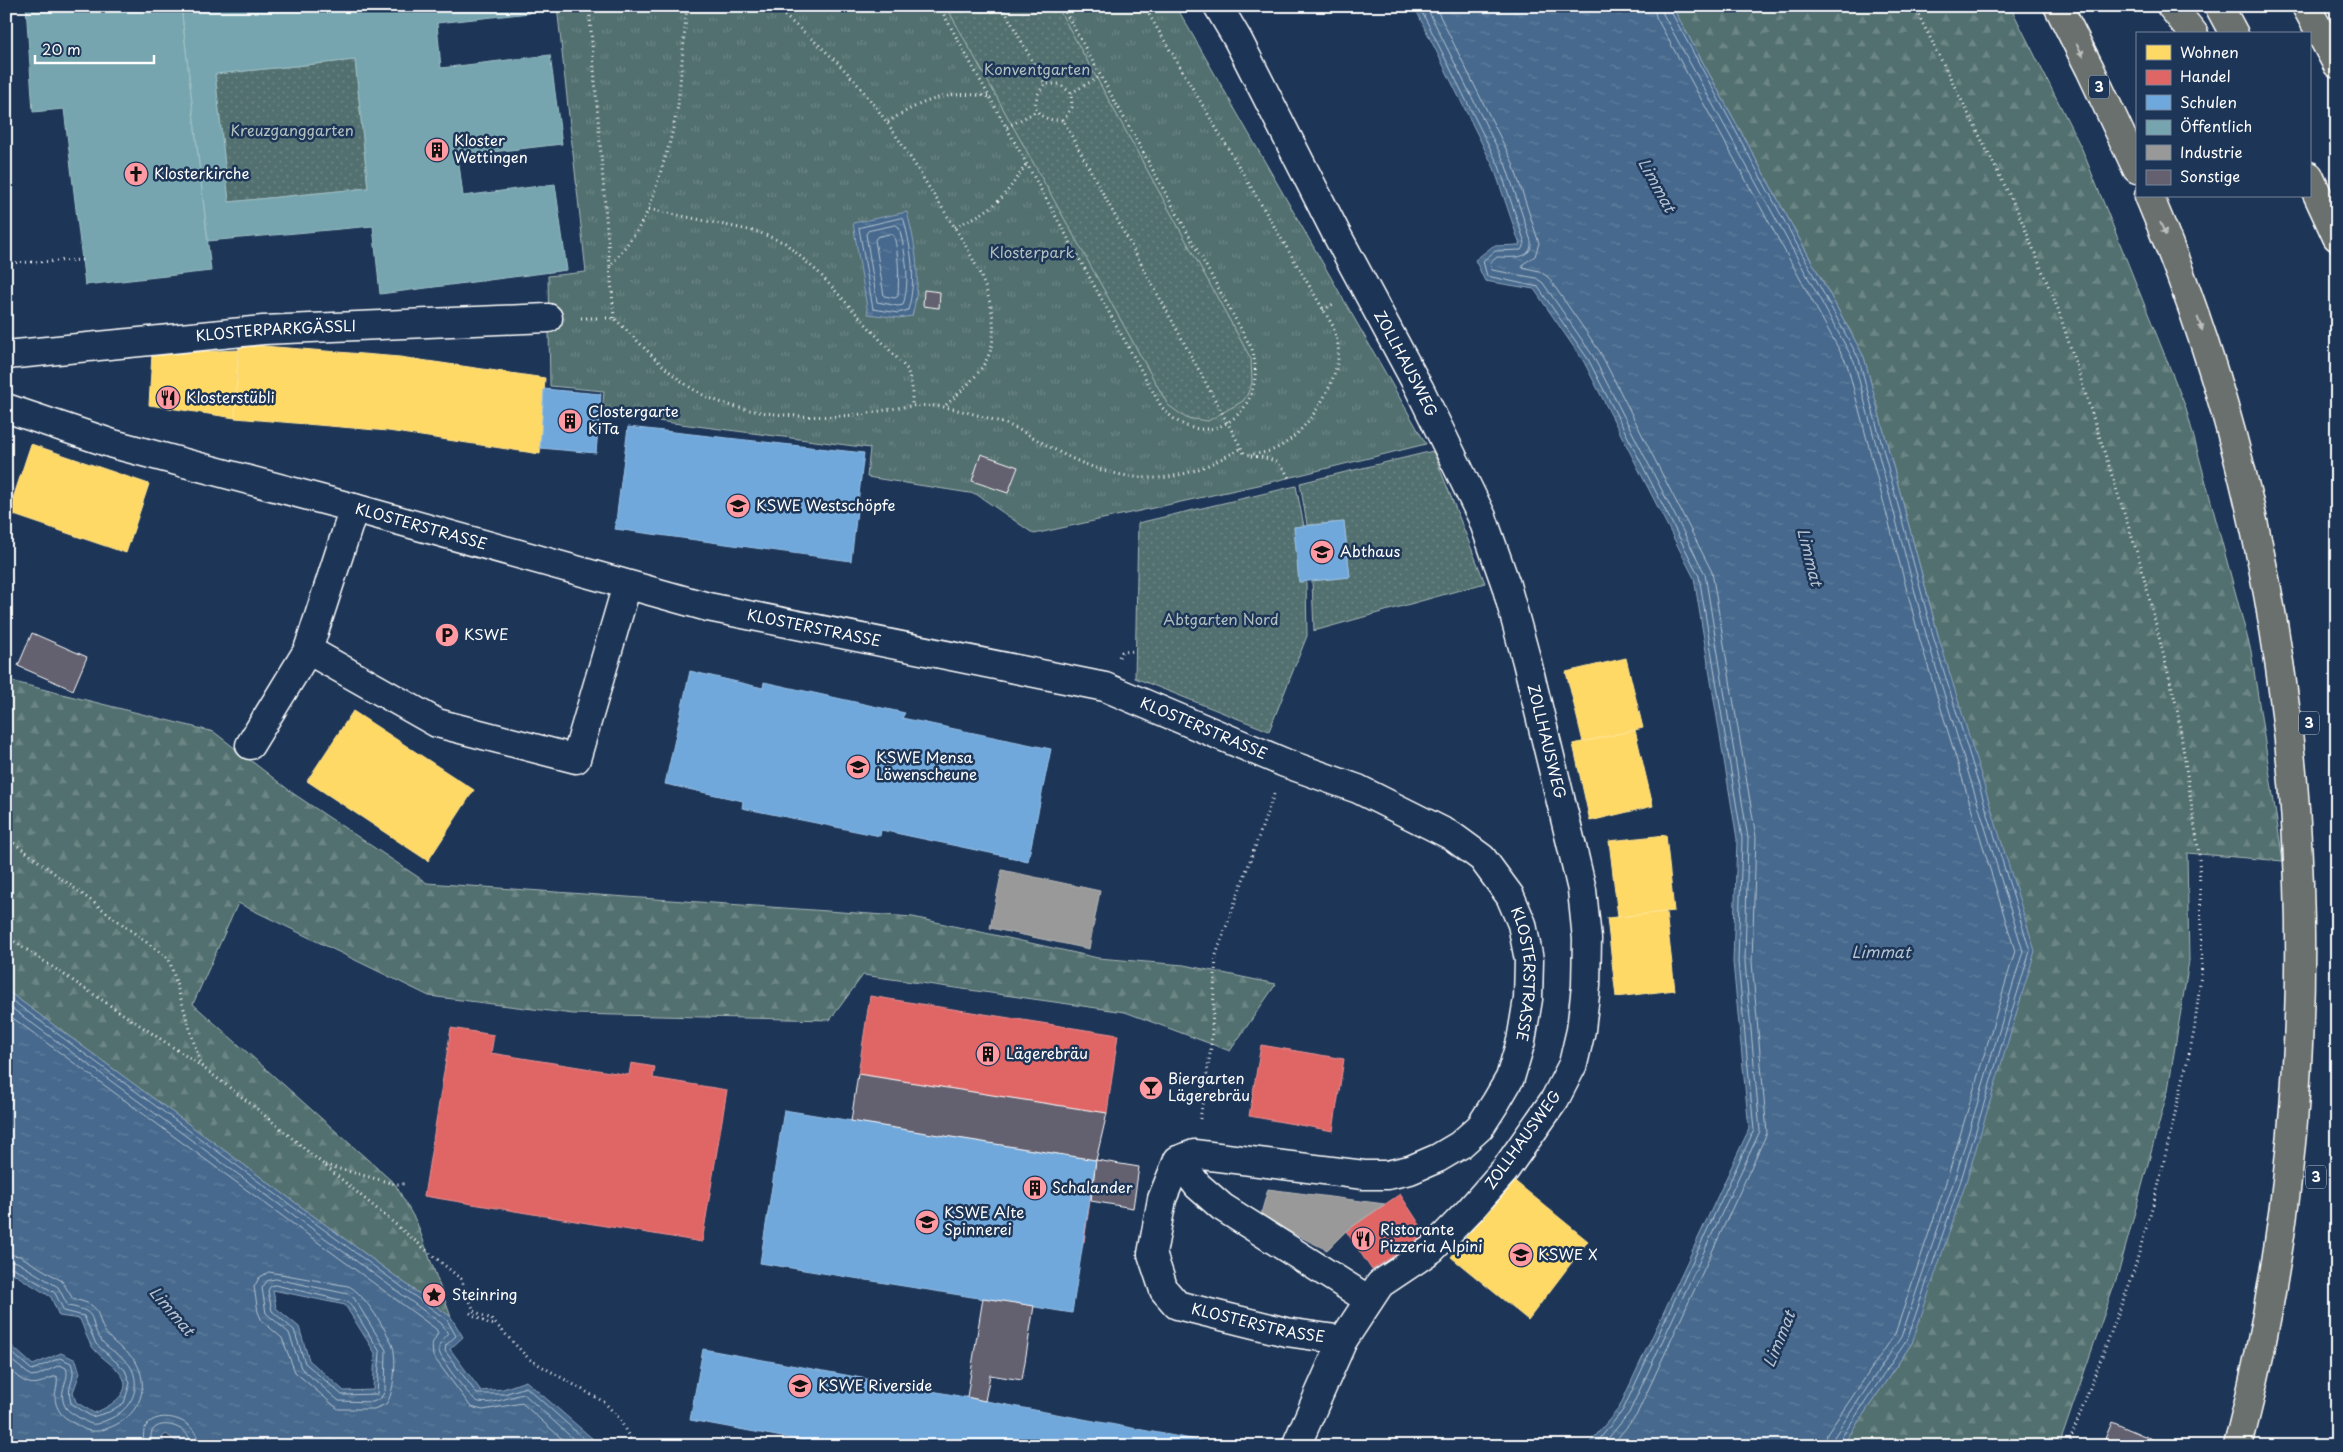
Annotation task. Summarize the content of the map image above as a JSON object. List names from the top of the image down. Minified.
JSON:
{"streets":{"main road":["3"],"street":["KLOSTERPARKGÄSSLI","ZOLLHAUSWEG","KLOSTERSTRASSE"]},"crossings":[["ZOLLHAUSWEG","KLOSTERSTRASSE"]],"water":["Limmat"],"parks":["Konventgarten","Kreuzganggarten","Klosterpark","Abtgarten Nord"],"places":{"building":["Kloster Wettingen","Clostergarte KiTa","Lägerebräu","Schalander"],"church":["Klosterkirche"],"restaurant":["Klosterstübli","Ristorante Pizzeria Alpini"],"school or university":["KSWE Westschöpfe","Abthaus","KSWE Mensa Löwenscheune","KSWE Alte Spinnerei","KSWE X","KSWE Riverside"],"parking":["KSWE"],"bar":["Biergarten Lägerebräu"],"place":["Steinring"]},"legend":["Wohnen","Handel","Schulen","Öffentlich","Industrie","Sonstige"],"scale_bar":"20 m"}
